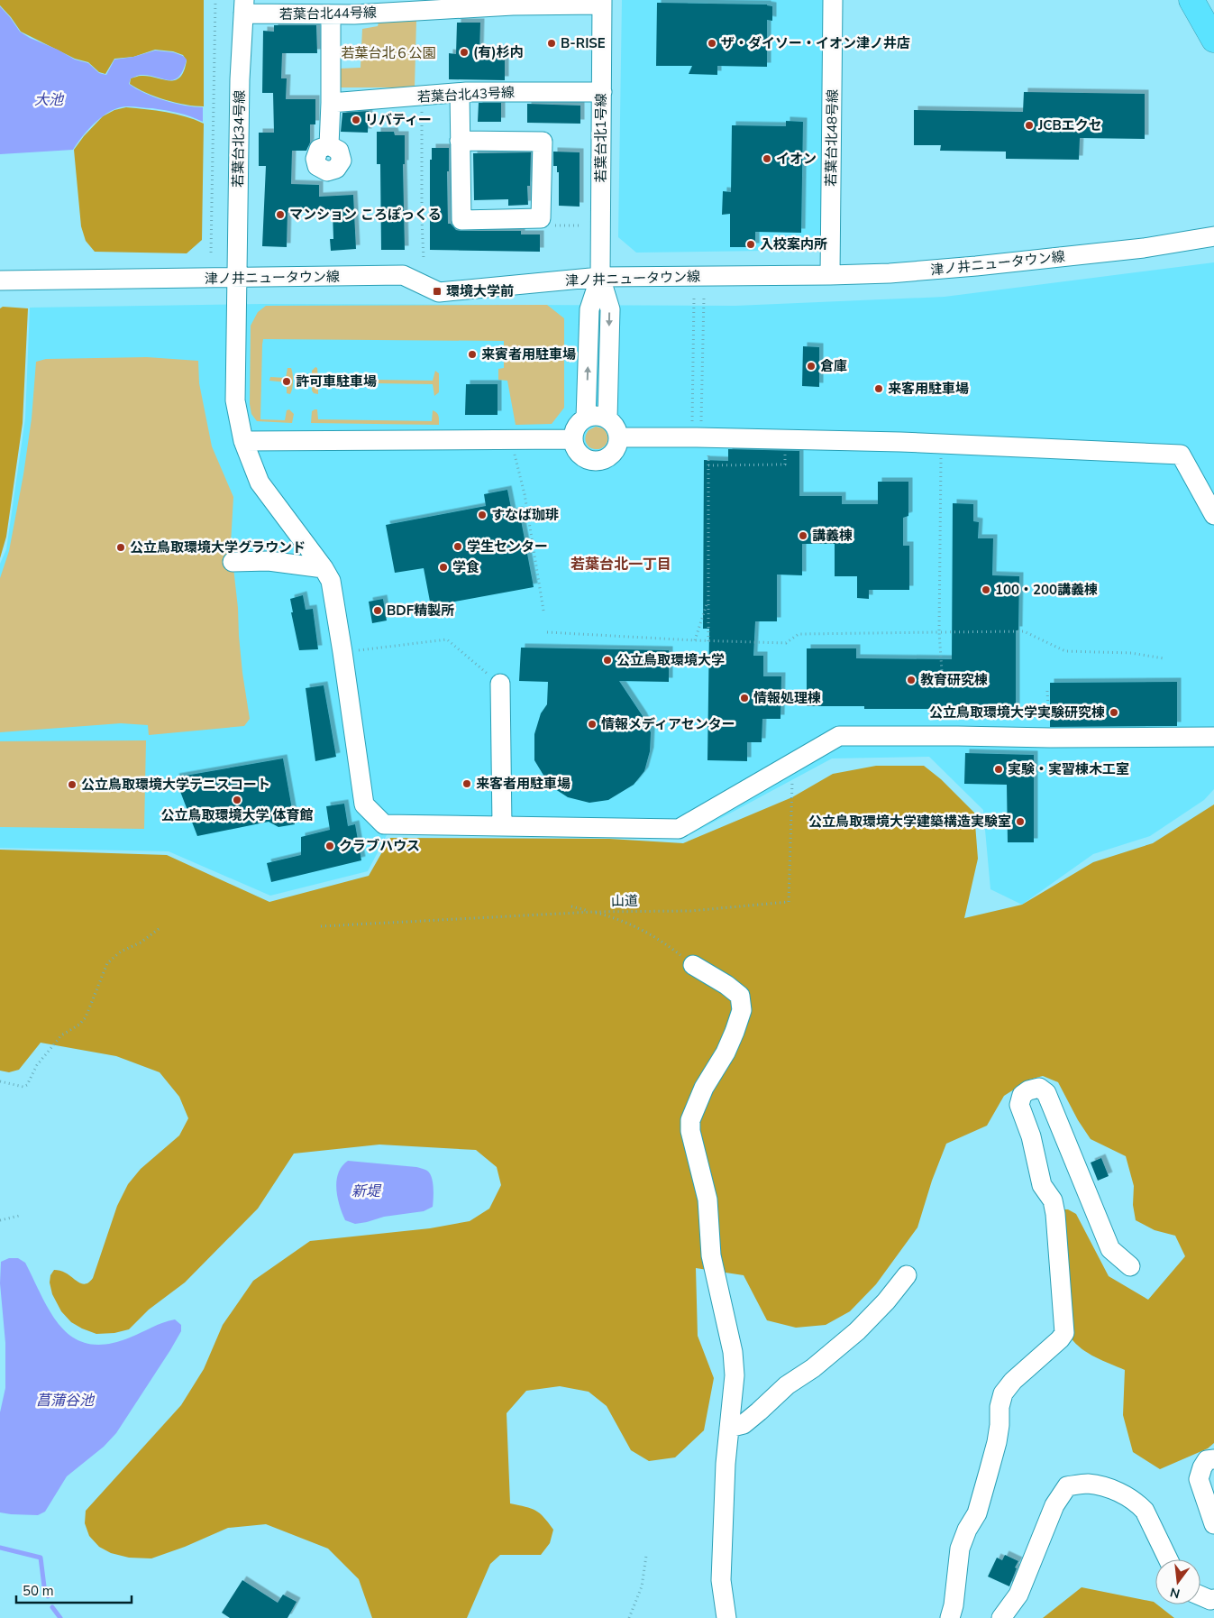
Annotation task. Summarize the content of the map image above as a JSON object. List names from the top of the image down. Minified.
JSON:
{"streets":{"street":["若葉台北44号線","若葉台北43号線","若葉台北1号線","若葉台北48号線","若葉台北34号線","津ノ井ニュータウン線"],"path":["山道"]},"crossings":[["若葉台北44号線","若葉台北1号線"],["若葉台北44号線","若葉台北34号線"],["若葉台北43号線","若葉台北1号線"],["若葉台北1号線","津ノ井ニュータウン線"],["若葉台北48号線","津ノ井ニュータウン線"],["若葉台北34号線","津ノ井ニュータウン線"],["若葉台北34号線","山道"]],"districts":["若葉台北一丁目"],"water":["大池","新堤","菖蒲谷池"],"parks":["若葉台北６公園"],"places":{"other":["B-RISE","ザ・ダイソー・イオン津ノ井店","(有)杉内","リバティー","JCBエクセ","イオン","マンション ころぽっくる","入校案内所","来賓者用駐車場","倉庫","許可車駐車場","来客用駐車場","すなば珈琲","講義棟","学生センター","公立鳥取環境大学グラウンド","学食","100・200講義棟","BDF精製所","公立鳥取環境大学","教育研究棟","情報処理棟","公立鳥取環境大学実験研究棟","情報メディアセンター","実験・実習棟木工室","来客者用駐車場","公立鳥取環境大学テニスコート","公立鳥取環境大学 体育館","公立鳥取環境大学建築構造実験室","クラブハウス"],"transit":["環境大学前"]},"scale_bar":"50 m","north":"bottom"}
